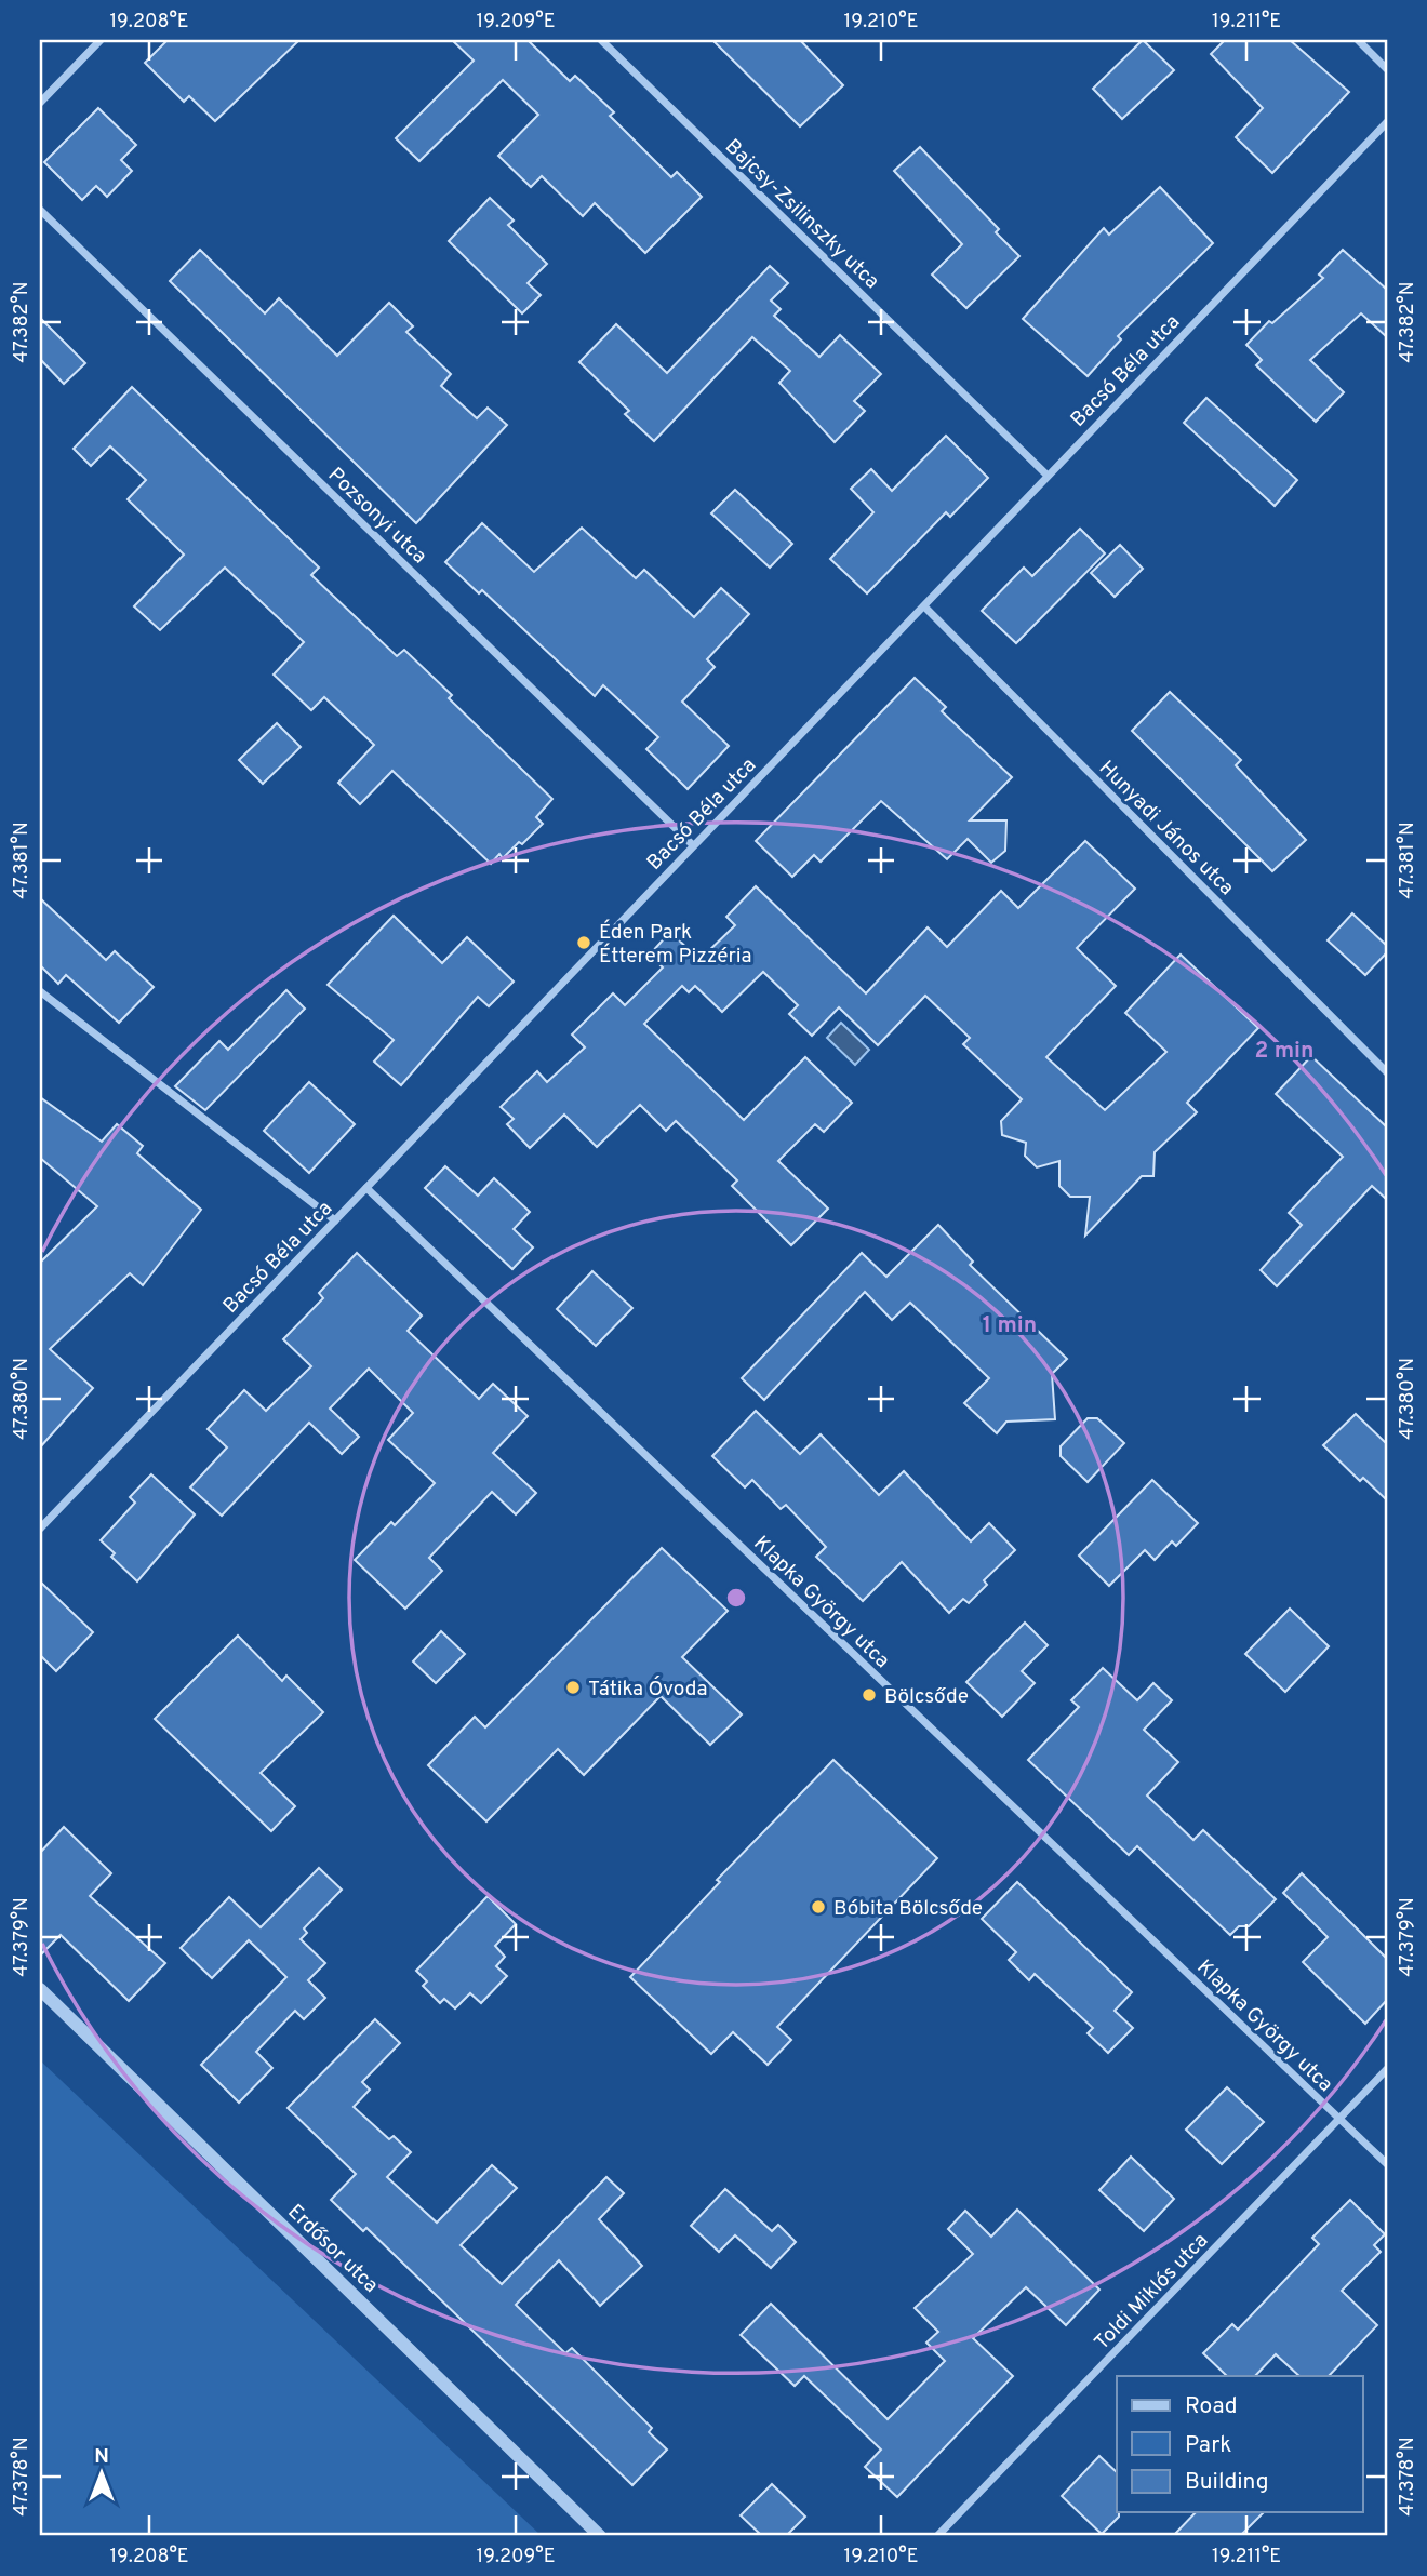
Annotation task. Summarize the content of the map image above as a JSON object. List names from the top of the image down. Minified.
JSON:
{"streets":{"street":["Bajcsy-Zsilinszky utca","Bacsó Béla utca","Pozsonyi utca","Hunyadi János utca","Klapka György utca","Erdősor utca","Toldi Miklós utca"]},"crossings":[["Bajcsy-Zsilinszky utca","Bacsó Béla utca"],["Bacsó Béla utca","Pozsonyi utca"],["Bacsó Béla utca","Hunyadi János utca"],["Bacsó Béla utca","Klapka György utca"],["Klapka György utca","Toldi Miklós utca"]],"places":["Éden Park Étterem Pizzéria","Tátika Óvoda","Bölcsőde","Bóbita Bölcsőde"],"legend":["Road","Park","Building"],"north":"top","coordinates":["19.208°E","19.209°E","19.210°E","19.211°E","47.382°N","47.381°N","47.380°N","47.379°N","47.378°N"],"rings":["2 min","1 min"]}
